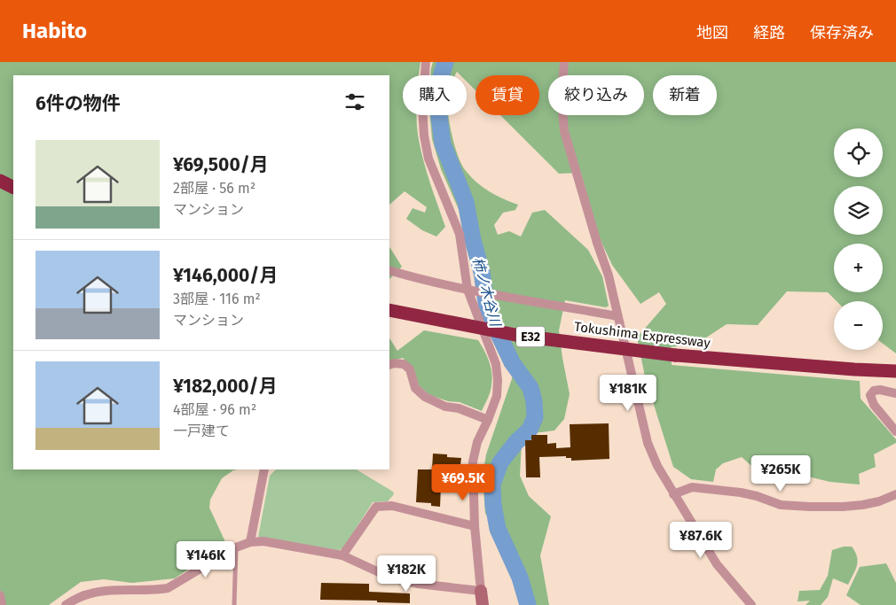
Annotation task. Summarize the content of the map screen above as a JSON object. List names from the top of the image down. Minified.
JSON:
{"streets":{"highway":["Tokushima Expressway","E32"]},"water":["柿ノ木谷川"],"page":{"header":"Habito","nav":["地図","経路","保存済み"],"chip":["購入","賃貸","絞り込み","新着"],"heading":"6件の物件","map_buttons":["+","−"],"list":[{"name":"¥69,500/月","note":"2部屋 · 56 m² · マンション"},{"name":"¥146,000/月","note":"3部屋 · 116 m² · マンション"},{"name":"¥182,000/月","note":"4部屋 · 96 m² · 一戸建て"}],"price":["¥181K","¥265K","¥69.5K","¥87.6K","¥146K","¥182K"]}}
